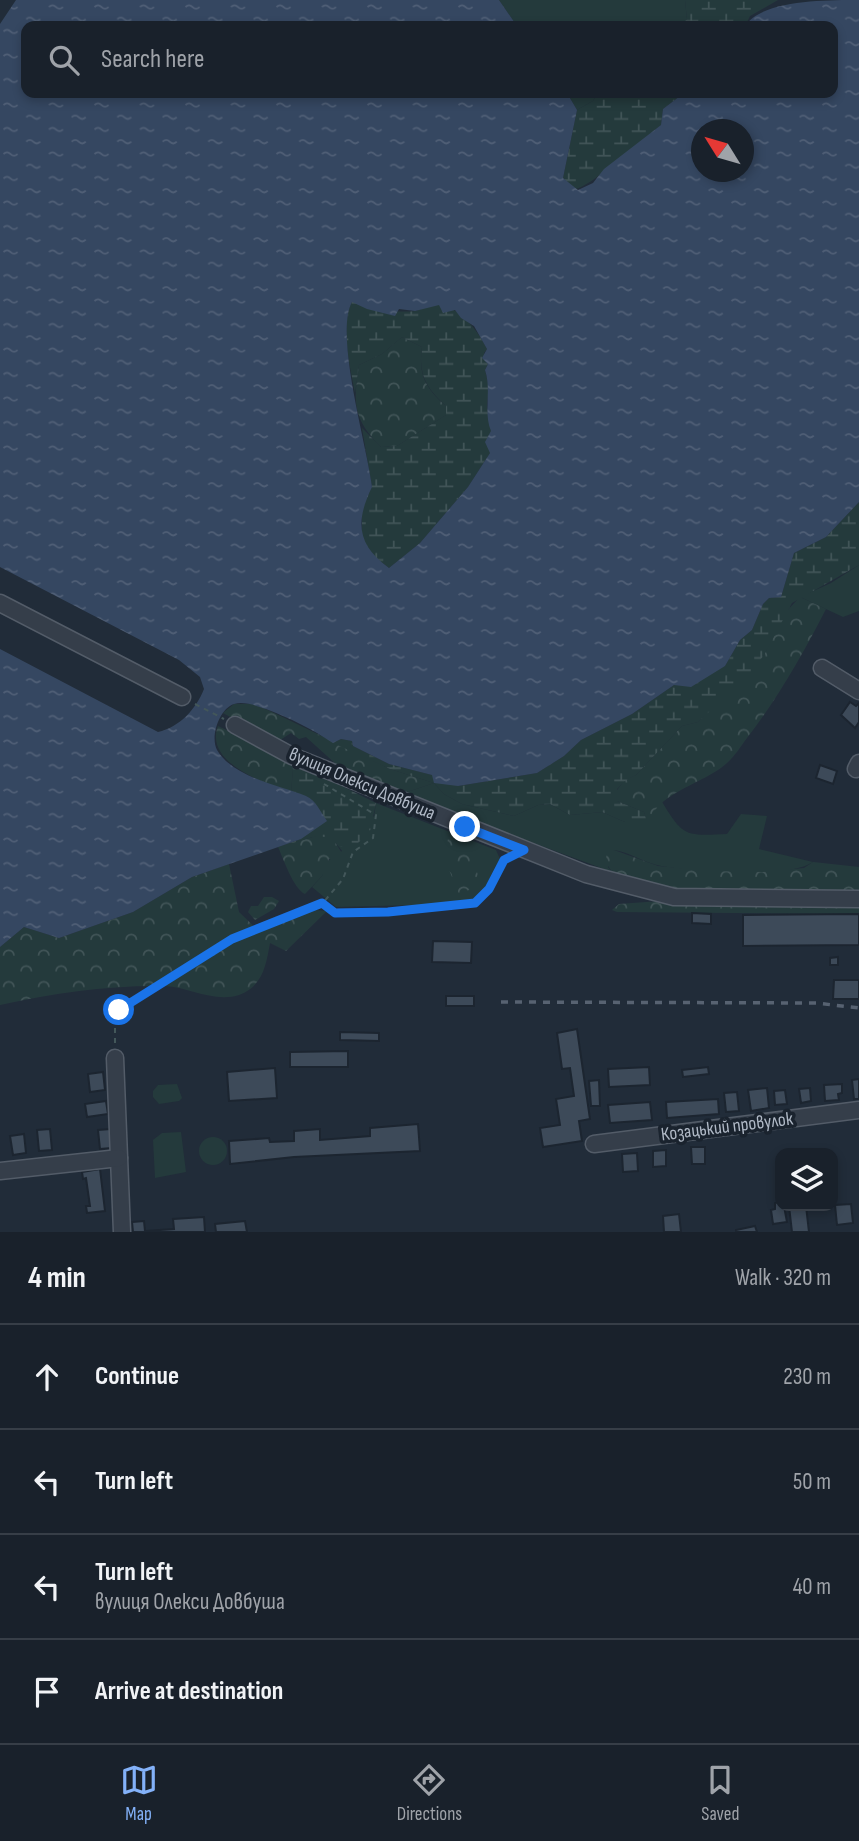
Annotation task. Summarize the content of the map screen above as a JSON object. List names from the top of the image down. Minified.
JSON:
{"streets":{"street":["вулиця Олекси Довбуша","Козацький провулок"]},"north":"top left","page":{"search":"Search here","heading":["4 min","Walk · 320 m"],"list":[["Continue","230 m"],["Turn left","50 m"],["Turn left","вулиця Олекси Довбуша","40 m"],"Arrive at destination"],"nav":["Map","Directions","Saved"]}}
